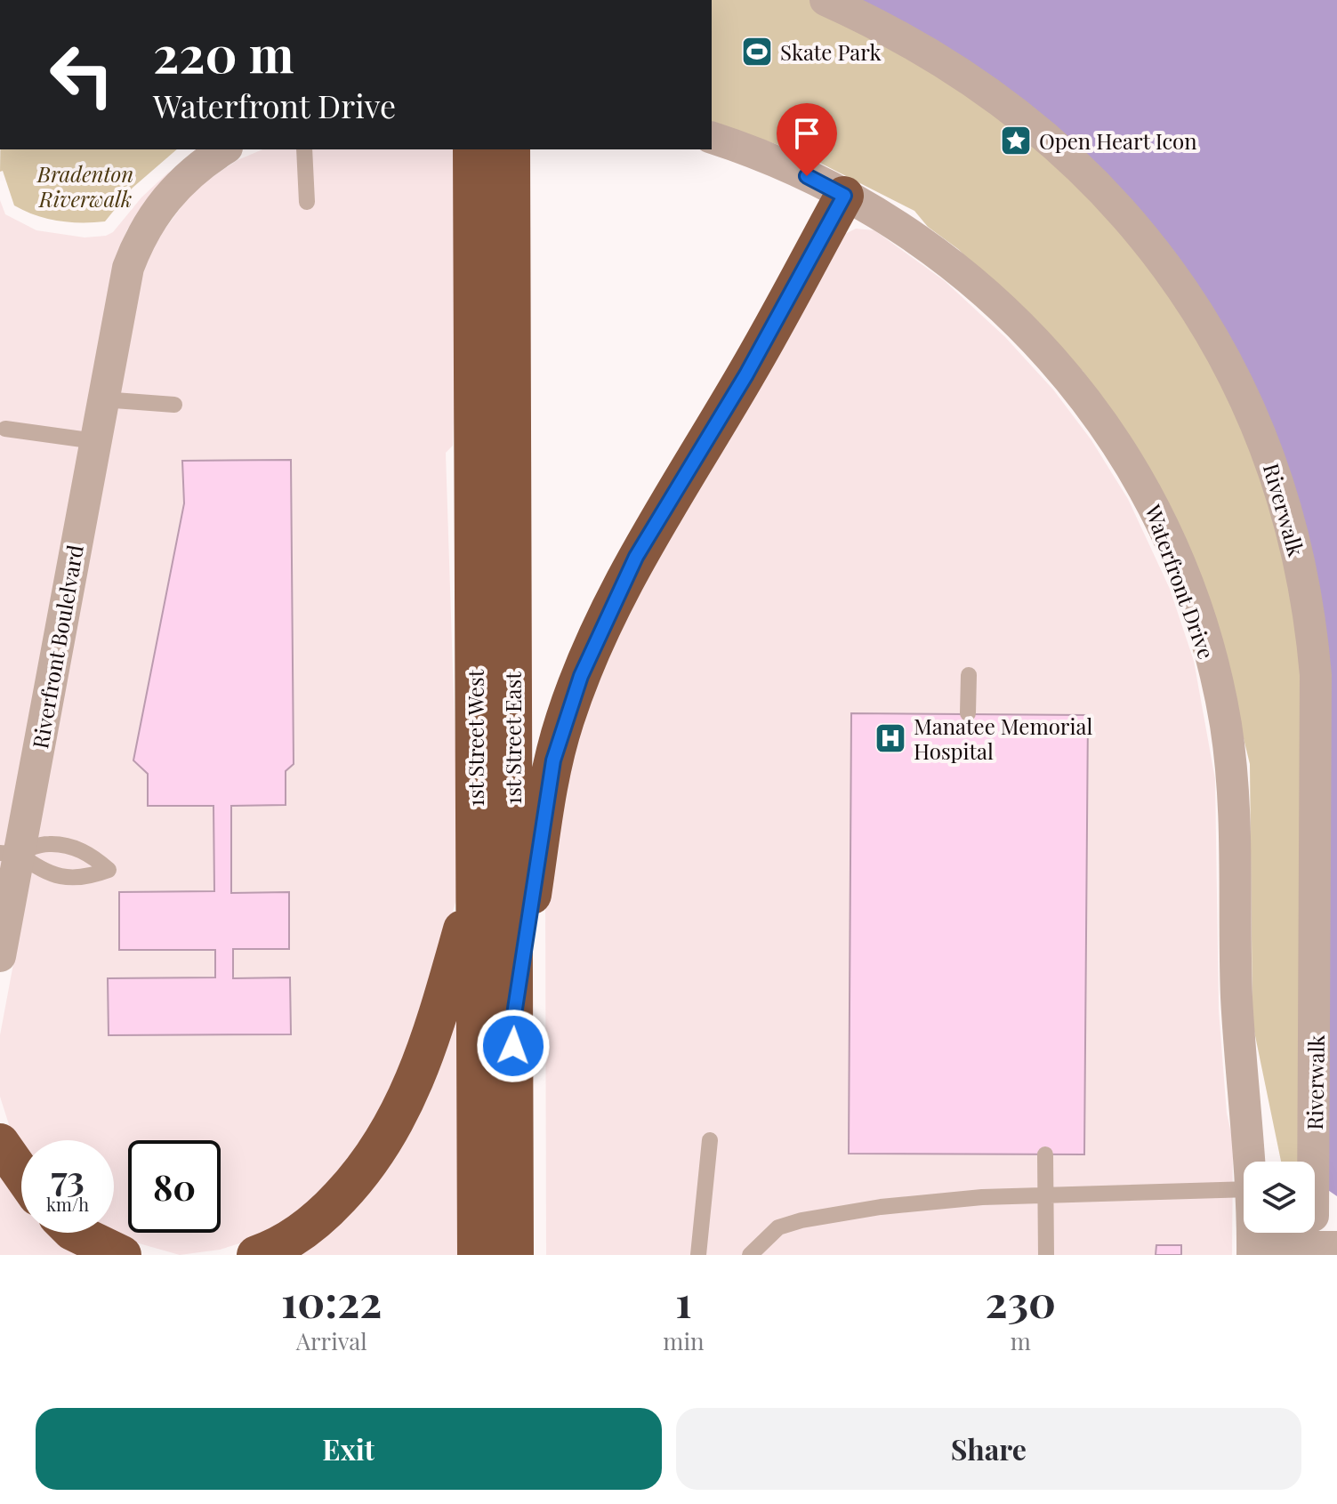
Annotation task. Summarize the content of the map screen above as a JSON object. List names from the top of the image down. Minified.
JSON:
{"streets":{"highway":["1st Street West","1st Street East"],"street":["Riverwalk","Waterfront Drive","Riverfront Boulelvard"]},"crossings":[["1st Street West","1st Street East"]],"parks":["Bradenton Riverwalk"],"places":{"sports":["Skate Park"],"place":["Open Heart Icon"],"hospital":["Manatee Memorial Hospital"]},"page":{"turn":["220 m","Waterfront Drive"],"speed":"73 km/h","limit":"80","eta":["10:22","Arrival","1","min","230","m"],"buttons":["Exit","Share"]}}
